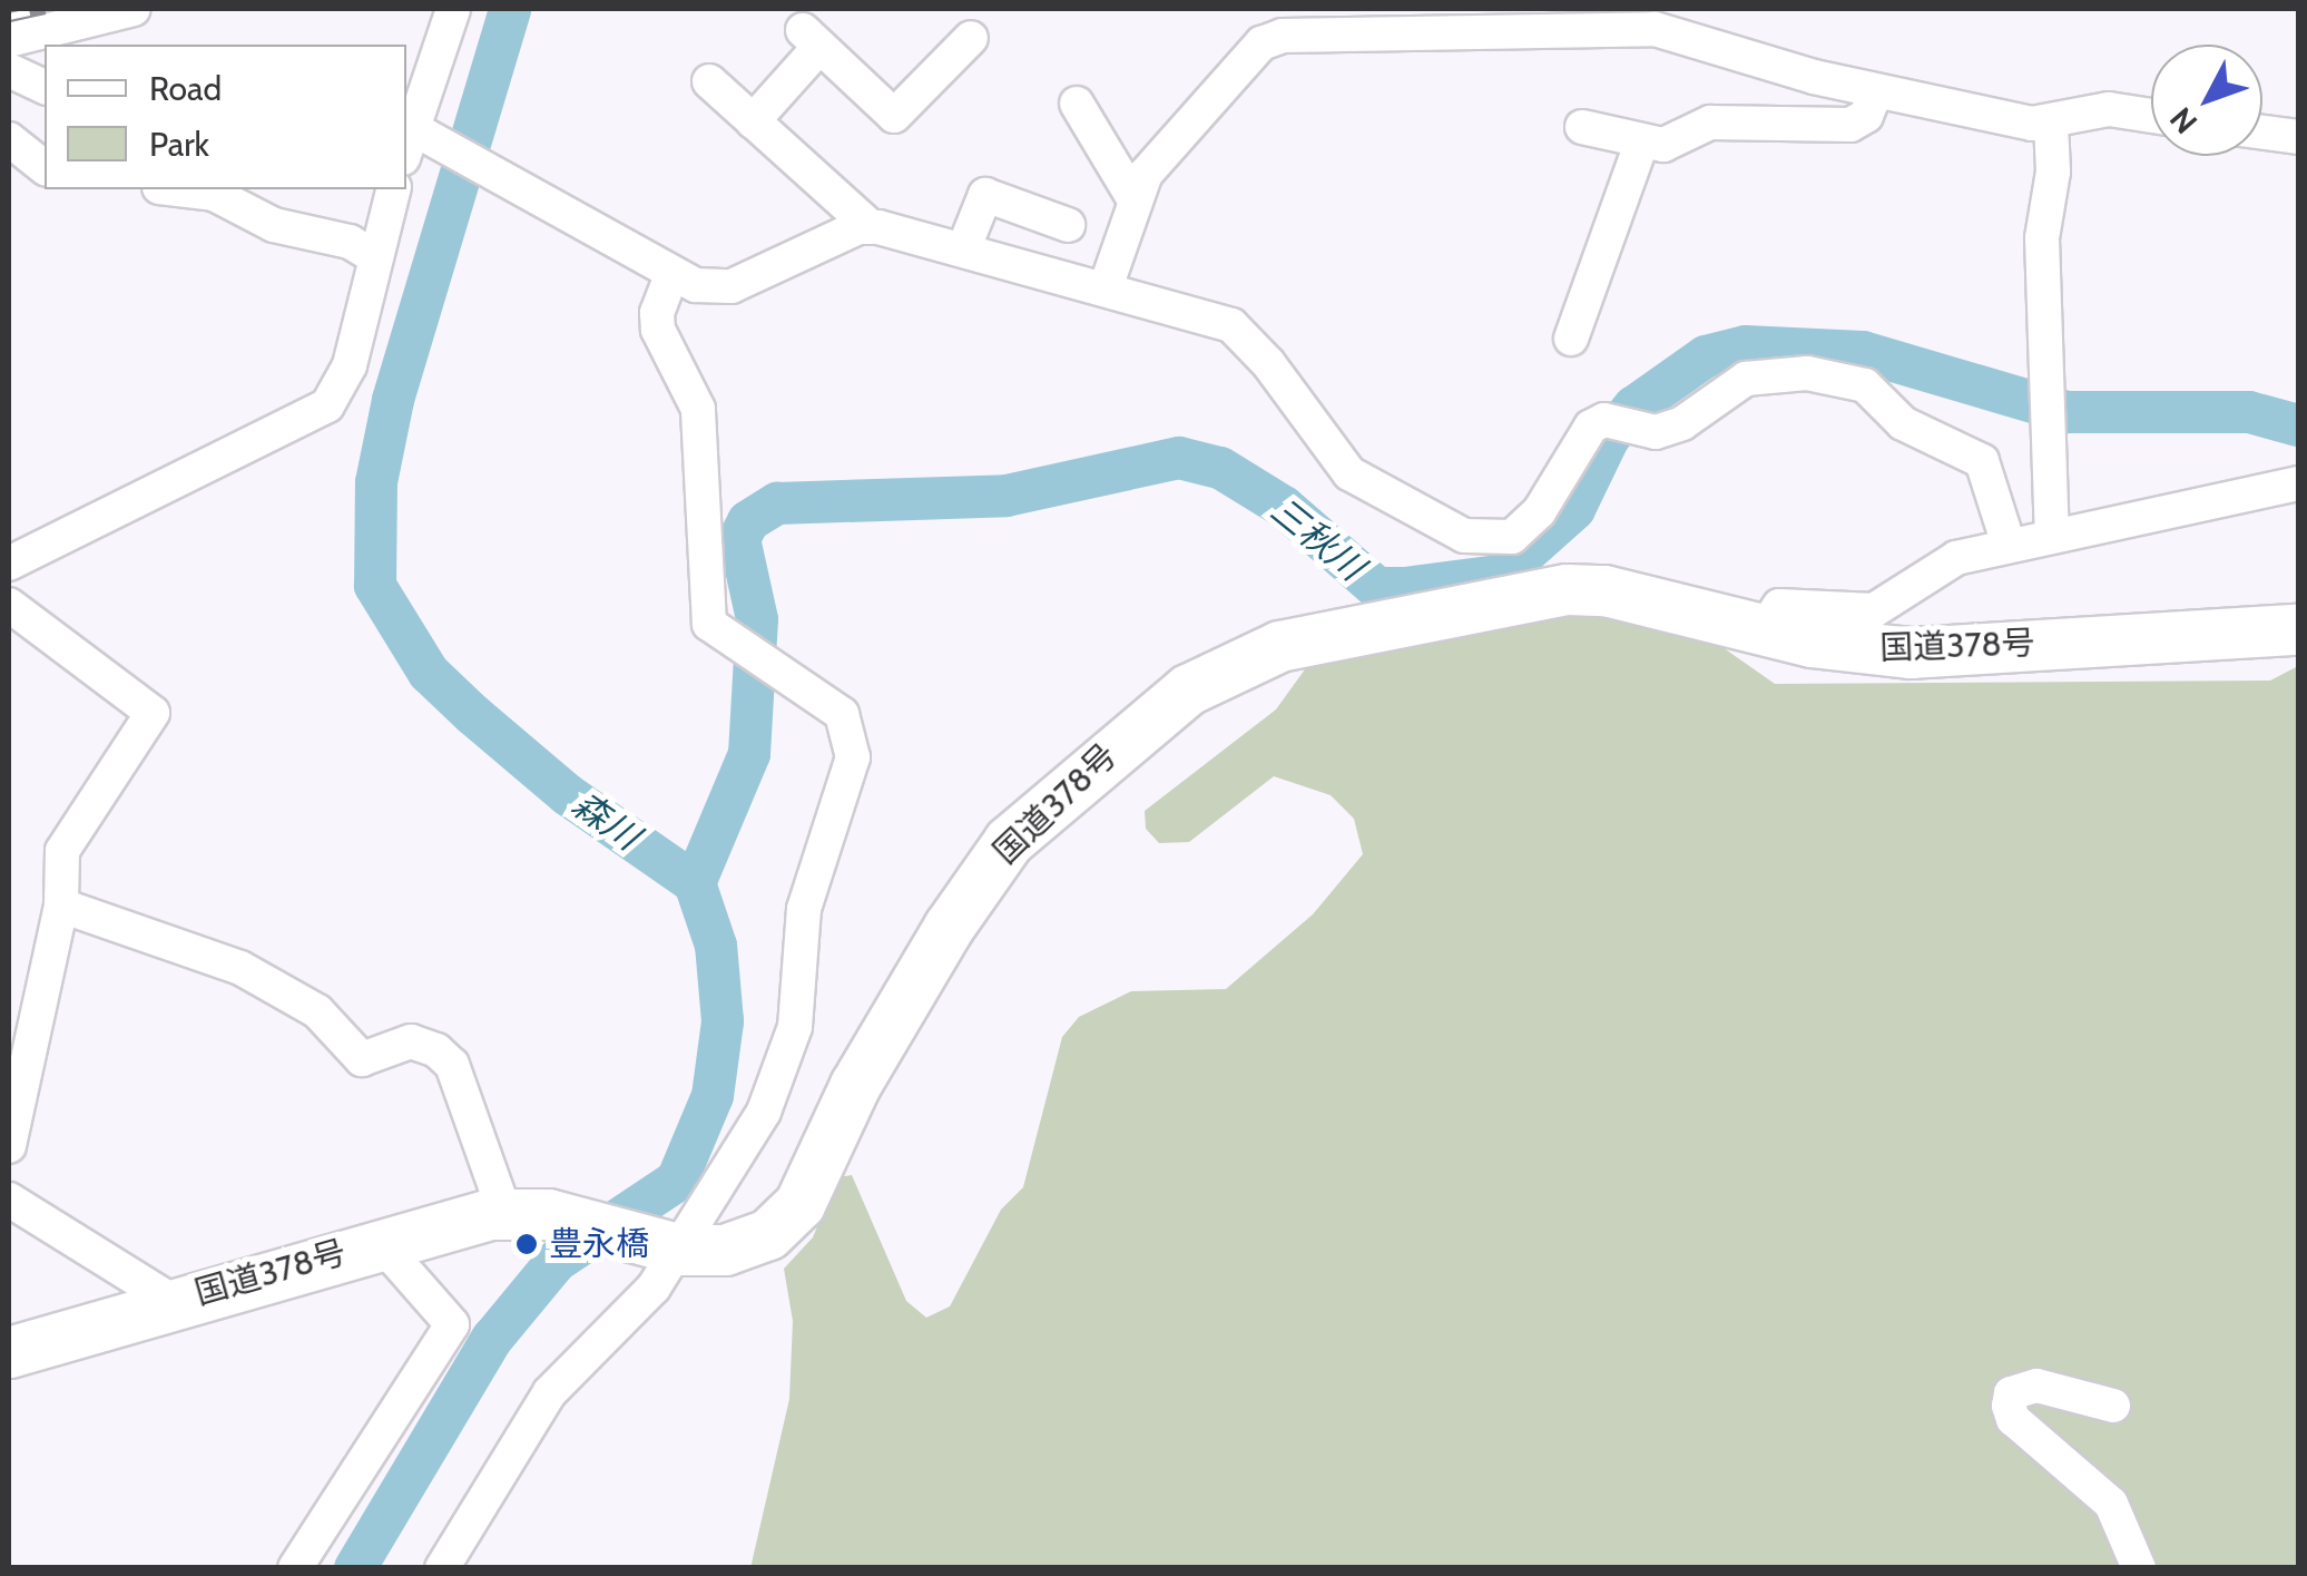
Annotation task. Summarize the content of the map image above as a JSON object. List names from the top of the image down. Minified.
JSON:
{"streets":{"highway":["国道378号"]},"water":["三秋川","森川"],"places":["豊永橋"],"legend":["Road","Park"],"north":"bottom left"}
